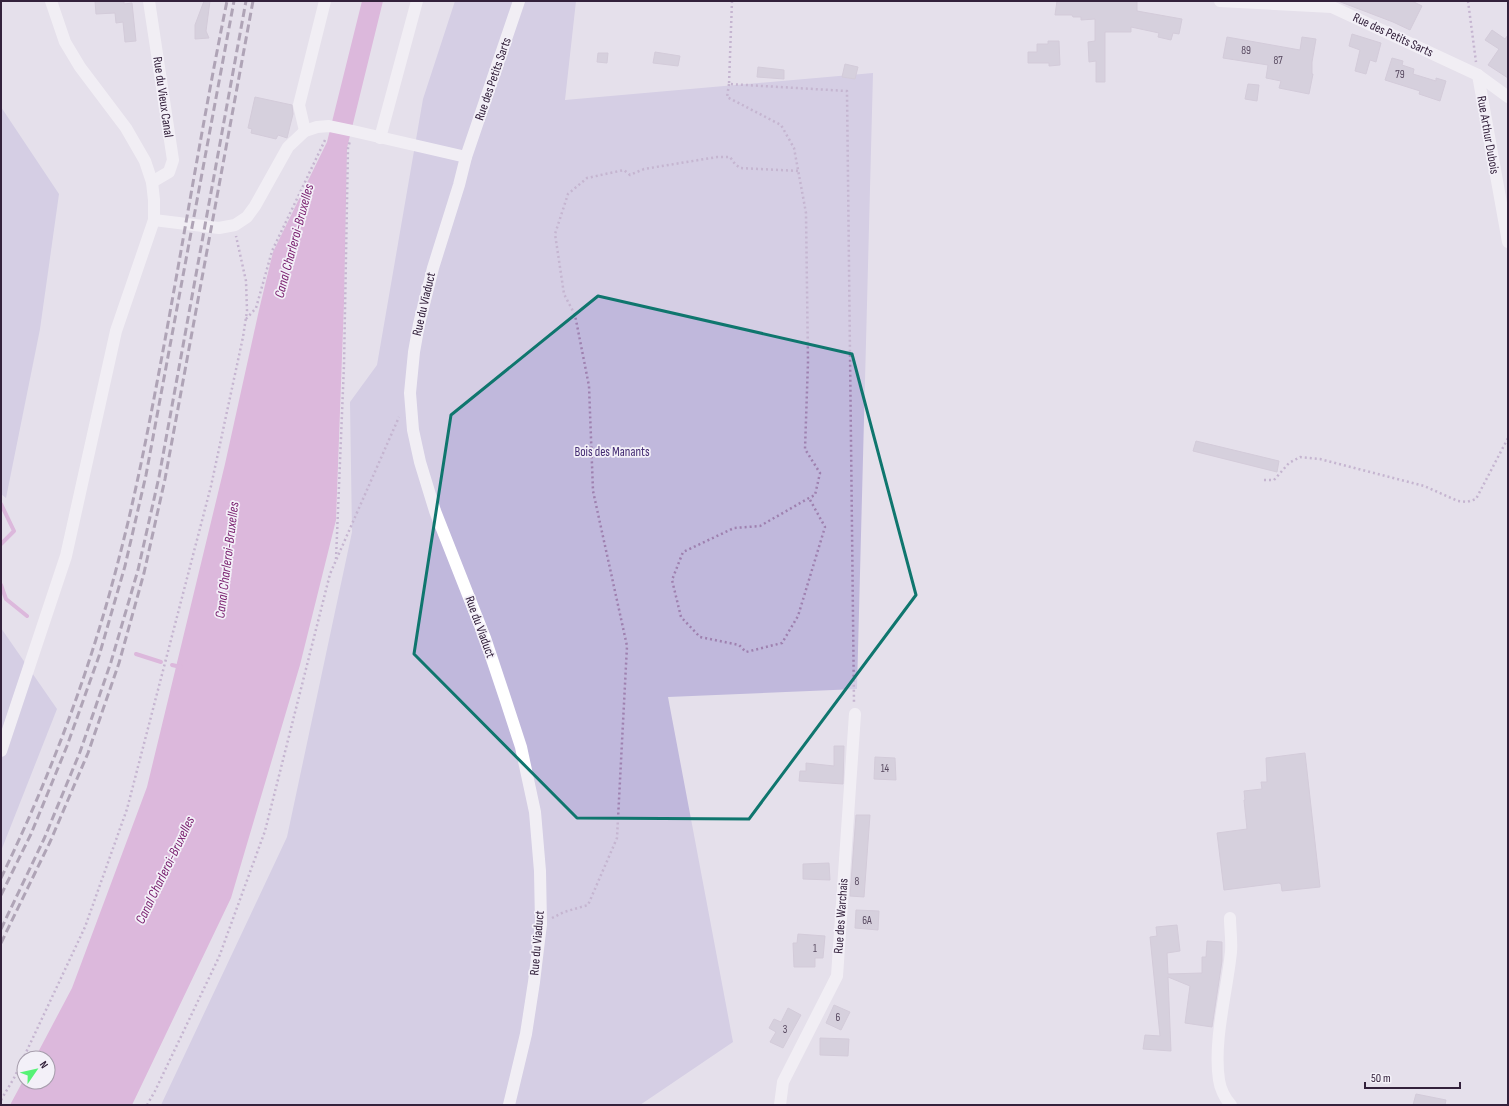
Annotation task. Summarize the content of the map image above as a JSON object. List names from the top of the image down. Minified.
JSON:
{"streets":{"street":["Rue des Petits Sarts","Rue du Vieux Canal","Rue Arthur Dubois","Rue du Viaduct","Rue des Warchais"]},"crossings":[["Rue des Petits Sarts","Rue Arthur Dubois"],["Rue des Petits Sarts","Rue du Viaduct"]],"water":["Canal Charleroi-Bruxelles"],"parks":["Bois des Manants"],"house_numbers":["89","87","79","14","8","6A","1","6","3"],"scale_bar":"50 m","north":"top right"}
